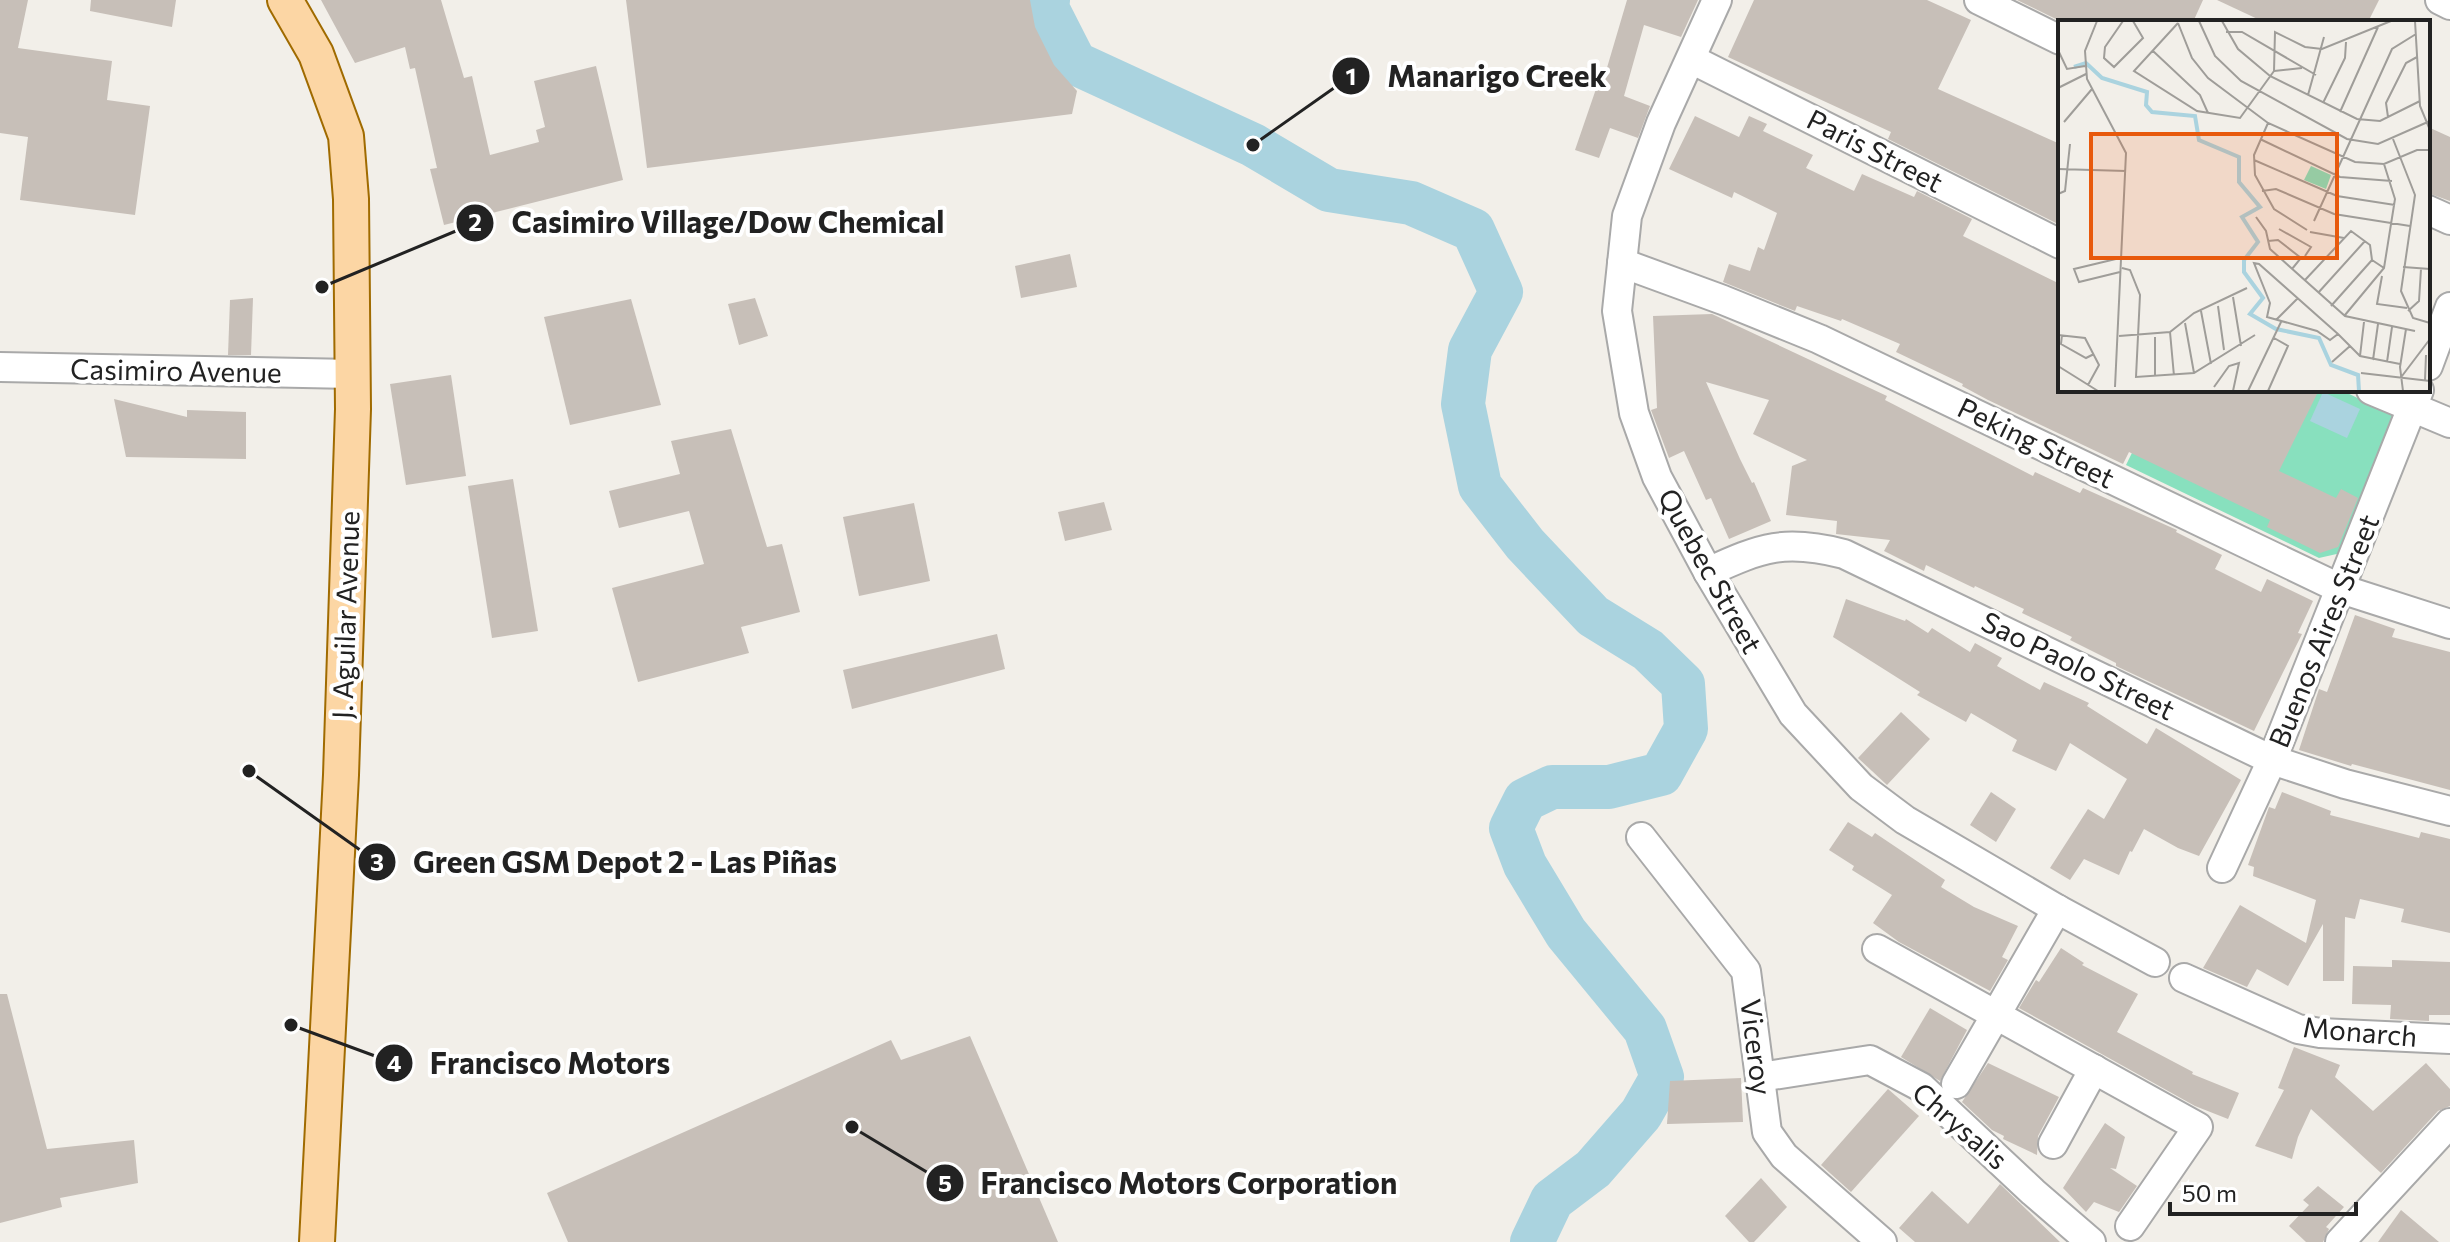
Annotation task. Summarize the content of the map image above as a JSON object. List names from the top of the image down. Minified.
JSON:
{"streets":{"main road":["J. Aguilar Avenue"],"street":["Paris Street","Casimiro Avenue","Peking Street","Quebec Street","Buenos Aires Street","Sao Paolo Street","Monarch","Viceroy","Chrysalis"]},"crossings":[["Paris Street","Quebec Street"],["Casimiro Avenue","J. Aguilar Avenue"],["Peking Street","Quebec Street"],["Peking Street","Buenos Aires Street"],["Quebec Street","Sao Paolo Street"],["Buenos Aires Street","Sao Paolo Street"],["Viceroy","Chrysalis"]],"places":["Manarigo Creek","Casimiro Village/Dow Chemical","Green GSM Depot 2 - Las Piñas","Francisco Motors","Francisco Motors Corporation"],"scale_bar":"50 m"}
